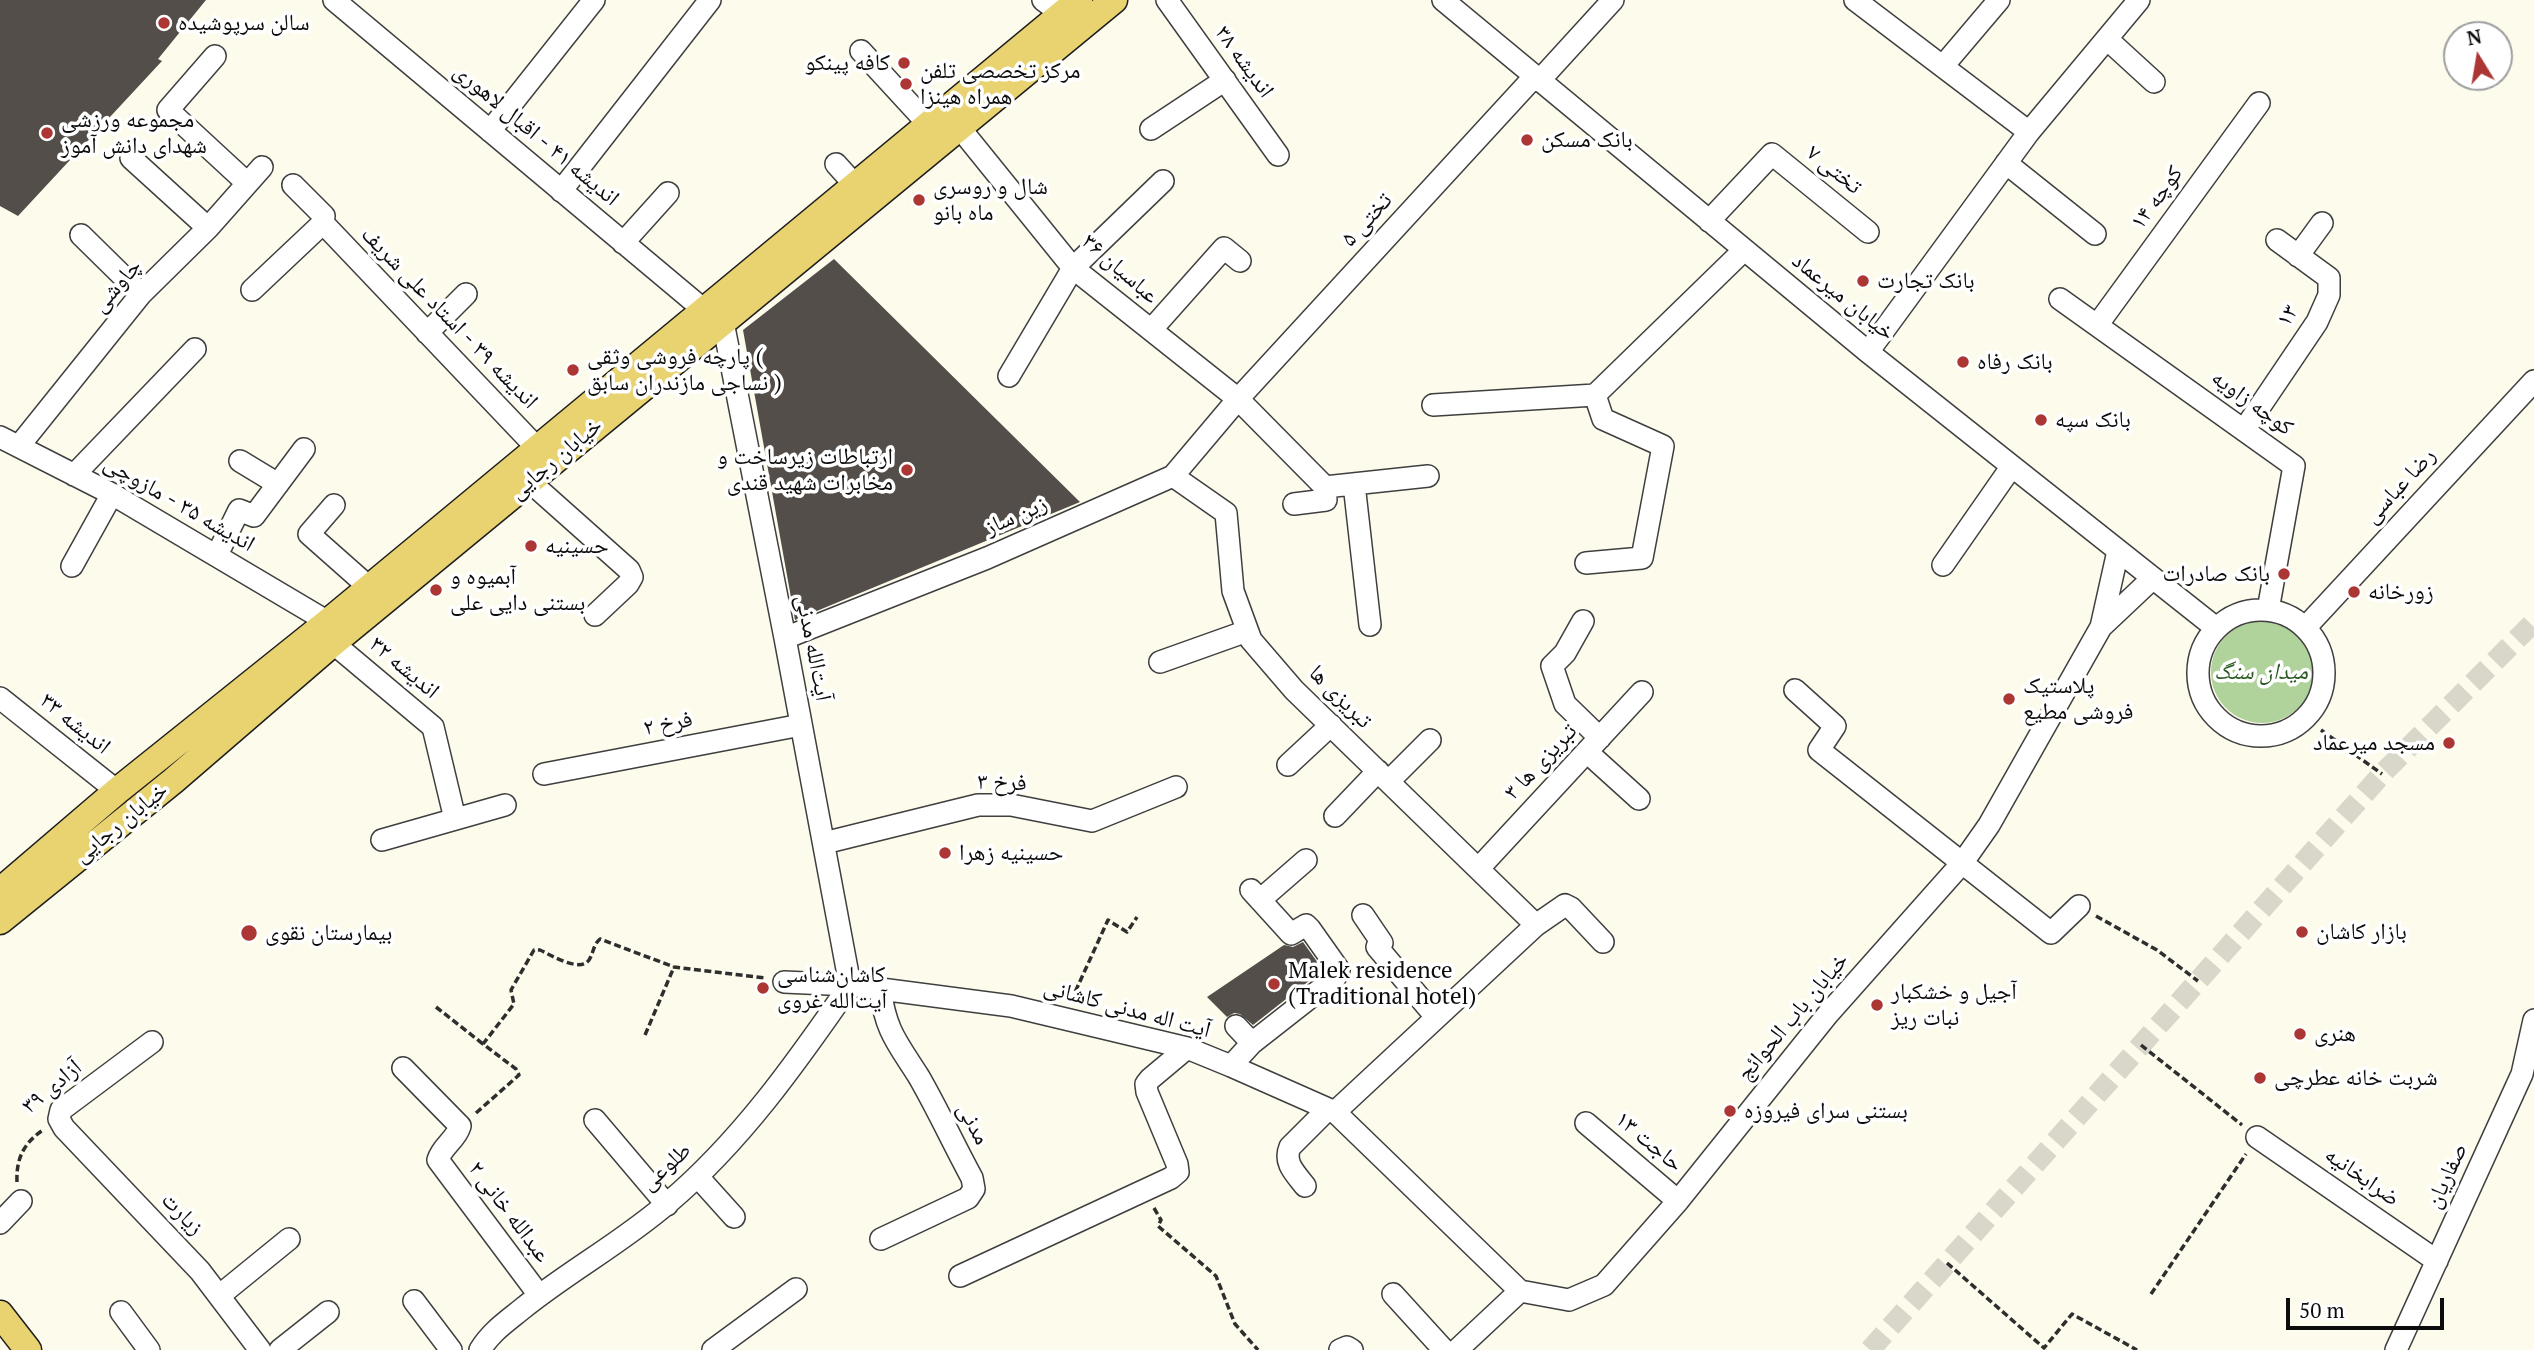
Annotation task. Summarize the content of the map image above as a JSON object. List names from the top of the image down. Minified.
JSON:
{"streets":{"main road":["خیابان رجایی"],"street":["اندیشه ۳۸","اندیشه ۴۱ - اقبال لاهوری","تختی ۷","کوچه ۱۴","تختی ۵","عباسیان ۳۶","چاوشی","خیابان میرعماد","۱۳","اندیشه ۳۹ - استاد علی شریف","کوچه زاویه","رضا عباسی","اندیشه ۳۵ - مازوچی","زین ساز","آیت‌الله مدنی","اندیشه ۳۲","تبریزی ها","اندیشه ۳۳","فرخ ۲","تبریزی ها ۳","فرخ ۳","آیت اله مدنی کاشانی","خیابان باب الحوائج","آزادی ۳۹","مدنی","حاجت ۱۳","طلوعی","صفاریان","ضرابخانیه","عبدالله خانی ۲","زیارت"]},"crossings":[["اندیشه ۴۱ - اقبال لاهوری","خیابان رجایی"],["اندیشه ۴۱ - اقبال لاهوری","آیت‌الله مدنی"],["تختی ۷","خیابان میرعماد"],["کوچه ۱۴","کوچه زاویه"],["تختی ۵","عباسیان ۳۶"],["تختی ۵","خیابان میرعماد"],["تختی ۵","زین ساز"],["عباسیان ۳۶","خیابان رجایی"],["عباسیان ۳۶","زین ساز"],["چاوشی","اندیشه ۳۵ - مازوچی"],["خیابان میرعماد","کوچه زاویه"],["خیابان میرعماد","رضا عباسی"],["۱۳","کوچه زاویه"],["اندیشه ۳۹ - استاد علی شریف","خیابان رجایی"],["کوچه زاویه","رضا عباسی"],["خیابان رجایی","اندیشه ۳۵ - مازوچی"],["خیابان رجایی","آیت‌الله مدنی"],["خیابان رجایی","اندیشه ۳۲"],["خیابان رجایی","اندیشه ۳۳"],["اندیشه ۳۵ - مازوچی","اندیشه ۳۲"],["زین ساز","آیت‌الله مدنی"],["زین ساز","تبریزی ها"],["آیت‌الله مدنی","فرخ ۲"],["آیت‌الله مدنی","فرخ ۳"],["آیت‌الله مدنی","آیت اله مدنی کاشانی"],["آیت‌الله مدنی","طلوعی"],["تبریزی ها","تبریزی ها ۳"],["آیت اله مدنی کاشانی","خیابان باب الحوائج"],["آیت اله مدنی کاشانی","مدنی"],["آیت اله مدنی کاشانی","طلوعی"],["خیابان باب الحوائج","حاجت ۱۳"],["آزادی ۳۹","زیارت"],["طلوعی","عبدالله خانی ۲"],["صفاریان","ضرابخانیه"]],"parks":["میدان سنگ"],"places":["سالن سرپوشیده","کافه پینکو","مرکز تخصصی تلفن همراه هینزا","مجموعه ورزشی شهدای دانش آموز","بانک مسکن","شال و روسری ماه بانو","بانک تجارت","بانک رفاه","پارچه فروشی وثقی ( نساجی مازندران سابق )","بانک سپه","ارتباطات زیرساخت و مخابرات شهید قندی","حسینیه","بانک صادرات","آبمیوه و بستنی دایی علی","زورخانه","پلاستیک فروشی مطیع","مسجد میرعماد","حسینیه زهرا","بازار کاشان","بیمارستان نقوی","Malek residence (Traditional hotel)","کاشان‌شناسی آیت‌الله غروی","آجیل و خشکبار نبات ریز","هنری","شربت خانه عطرچی","بستنی سرای فیروزه"],"scale_bar":"50 m","north":"top"}
